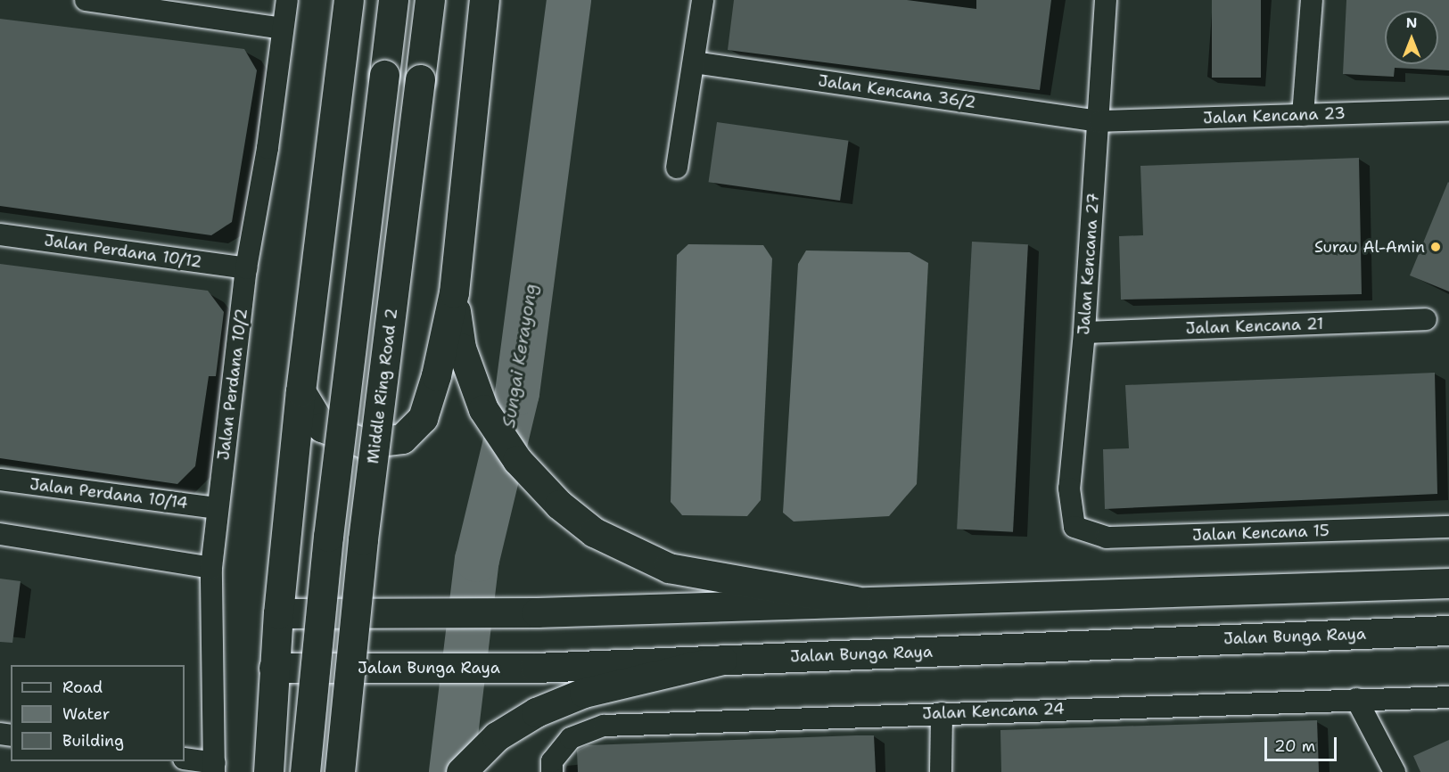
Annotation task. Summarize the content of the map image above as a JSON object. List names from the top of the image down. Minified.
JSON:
{"streets":{"main road":["Middle Ring Road 2","Jalan Bunga Raya"],"street":["Jalan Kencana 36/2","Jalan Kencana 23","Jalan Perdana 10/12","Jalan Kencana 27","Jalan Kencana 21","Jalan Perdana 10/2","Jalan Perdana 10/14","Jalan Kencana 15","Jalan Kencana 24"]},"crossings":[["Jalan Kencana 36/2","Jalan Kencana 23"],["Jalan Kencana 36/2","Jalan Kencana 27"],["Jalan Kencana 23","Jalan Kencana 27"],["Jalan Perdana 10/12","Jalan Perdana 10/2"],["Jalan Kencana 27","Jalan Kencana 21"],["Jalan Kencana 27","Jalan Kencana 15"],["Jalan Perdana 10/2","Jalan Perdana 10/14"]],"water":["Sungai Kerayong"],"places":["Surau Al-Amin"],"legend":["Road","Water","Building"],"scale_bar":"20 m","north":"top"}
